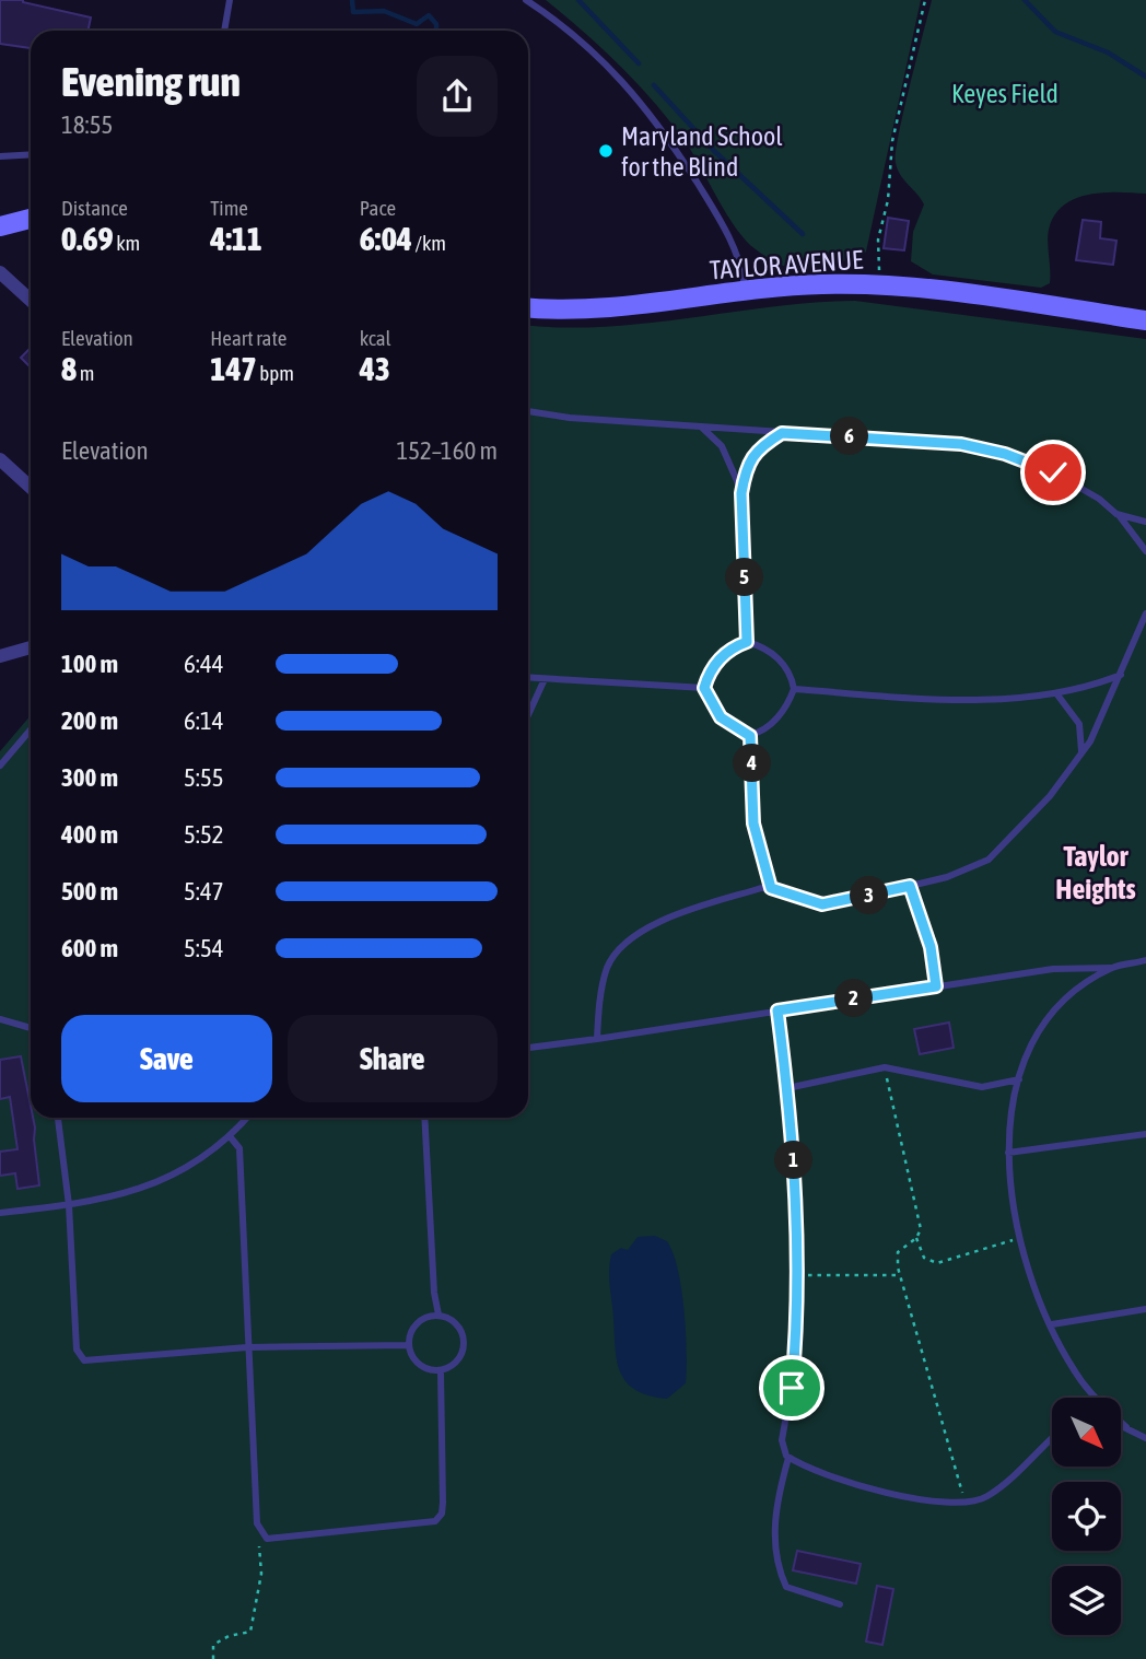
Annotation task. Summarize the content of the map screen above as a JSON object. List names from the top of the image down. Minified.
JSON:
{"streets":{"main road":["TAYLOR AVENUE"]},"districts":["Taylor Heights"],"parks":["Keyes Field"],"places":["Maryland School for the Blind"],"north":"bottom right","page":{"heading":["Evening run","18:55"],"stats":[["Distance","0.69 km"],["Time","4:11"],["Pace","6:04 /km"],["Elevation","8 m"],["Heart rate","147 bpm"],["kcal","43"]],"pins":["6","5","4","3","2","1"],"chart":["Elevation","152–160 m"],"list":[{"name":"100 m","note":"6:44"},{"name":"200 m","note":"6:14"},{"name":"300 m","note":"5:55"},{"name":"400 m","note":"5:52"},{"name":"500 m","note":"5:47"},{"name":"600 m","note":"5:54"}],"buttons":["Save","Share"]}}
